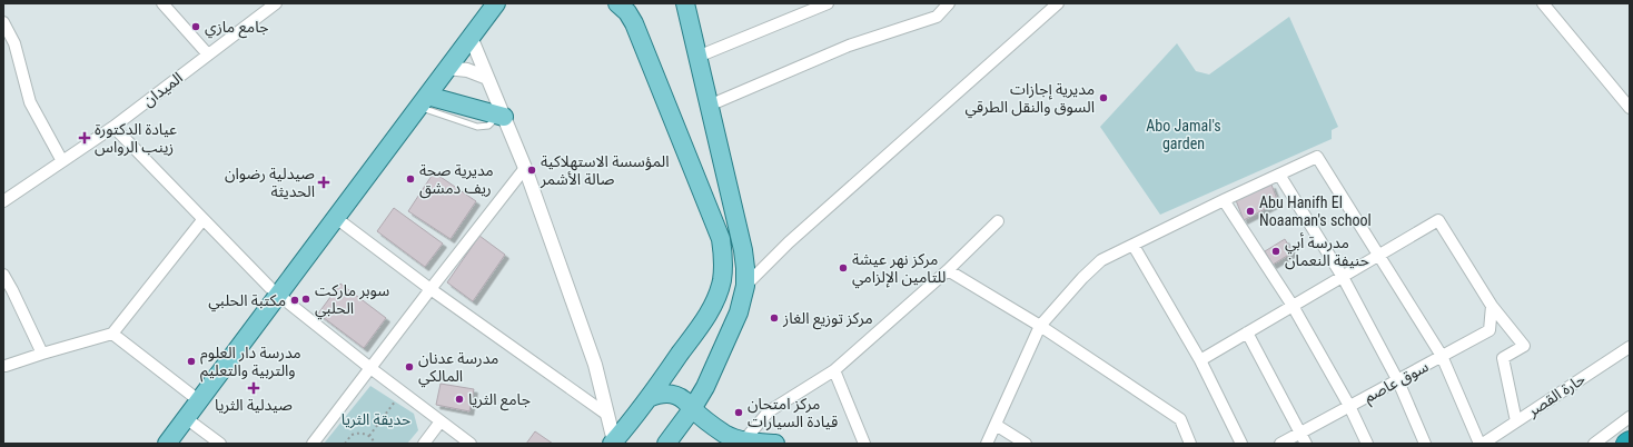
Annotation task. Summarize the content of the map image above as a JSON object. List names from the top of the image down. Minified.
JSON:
{"streets":{"street":["الميدان","سوق عاصم","حارة القصر"]},"parks":["Abo Jamal's garden","حديقة الثريا"],"places":{"other":["جامع مازي","مديرية إجازات السوق والنقل الطرقي","المؤسسة الاستهلاكية صالة الأشمر","مديرية صحة ريف دمشق","Abu Hanifh El Noaaman's school","مدرسة أبي حنيفة النعمان","مركز نهر عيشة للتامين الإلزامي","سوبر ماركت الحلبي","مكتبة الحلبي","مركز توزيع الغاز","مدرسة دار العلوم والتربية والتعليم","مدرسة عدنان المالكي","جامع الثريا","مركز امتحان قيادة السيارات"],"health":["عيادة الدكتورة زينب الرواس","صيدلية رضوان الحديثة","صيدلية الثريا"]}}
